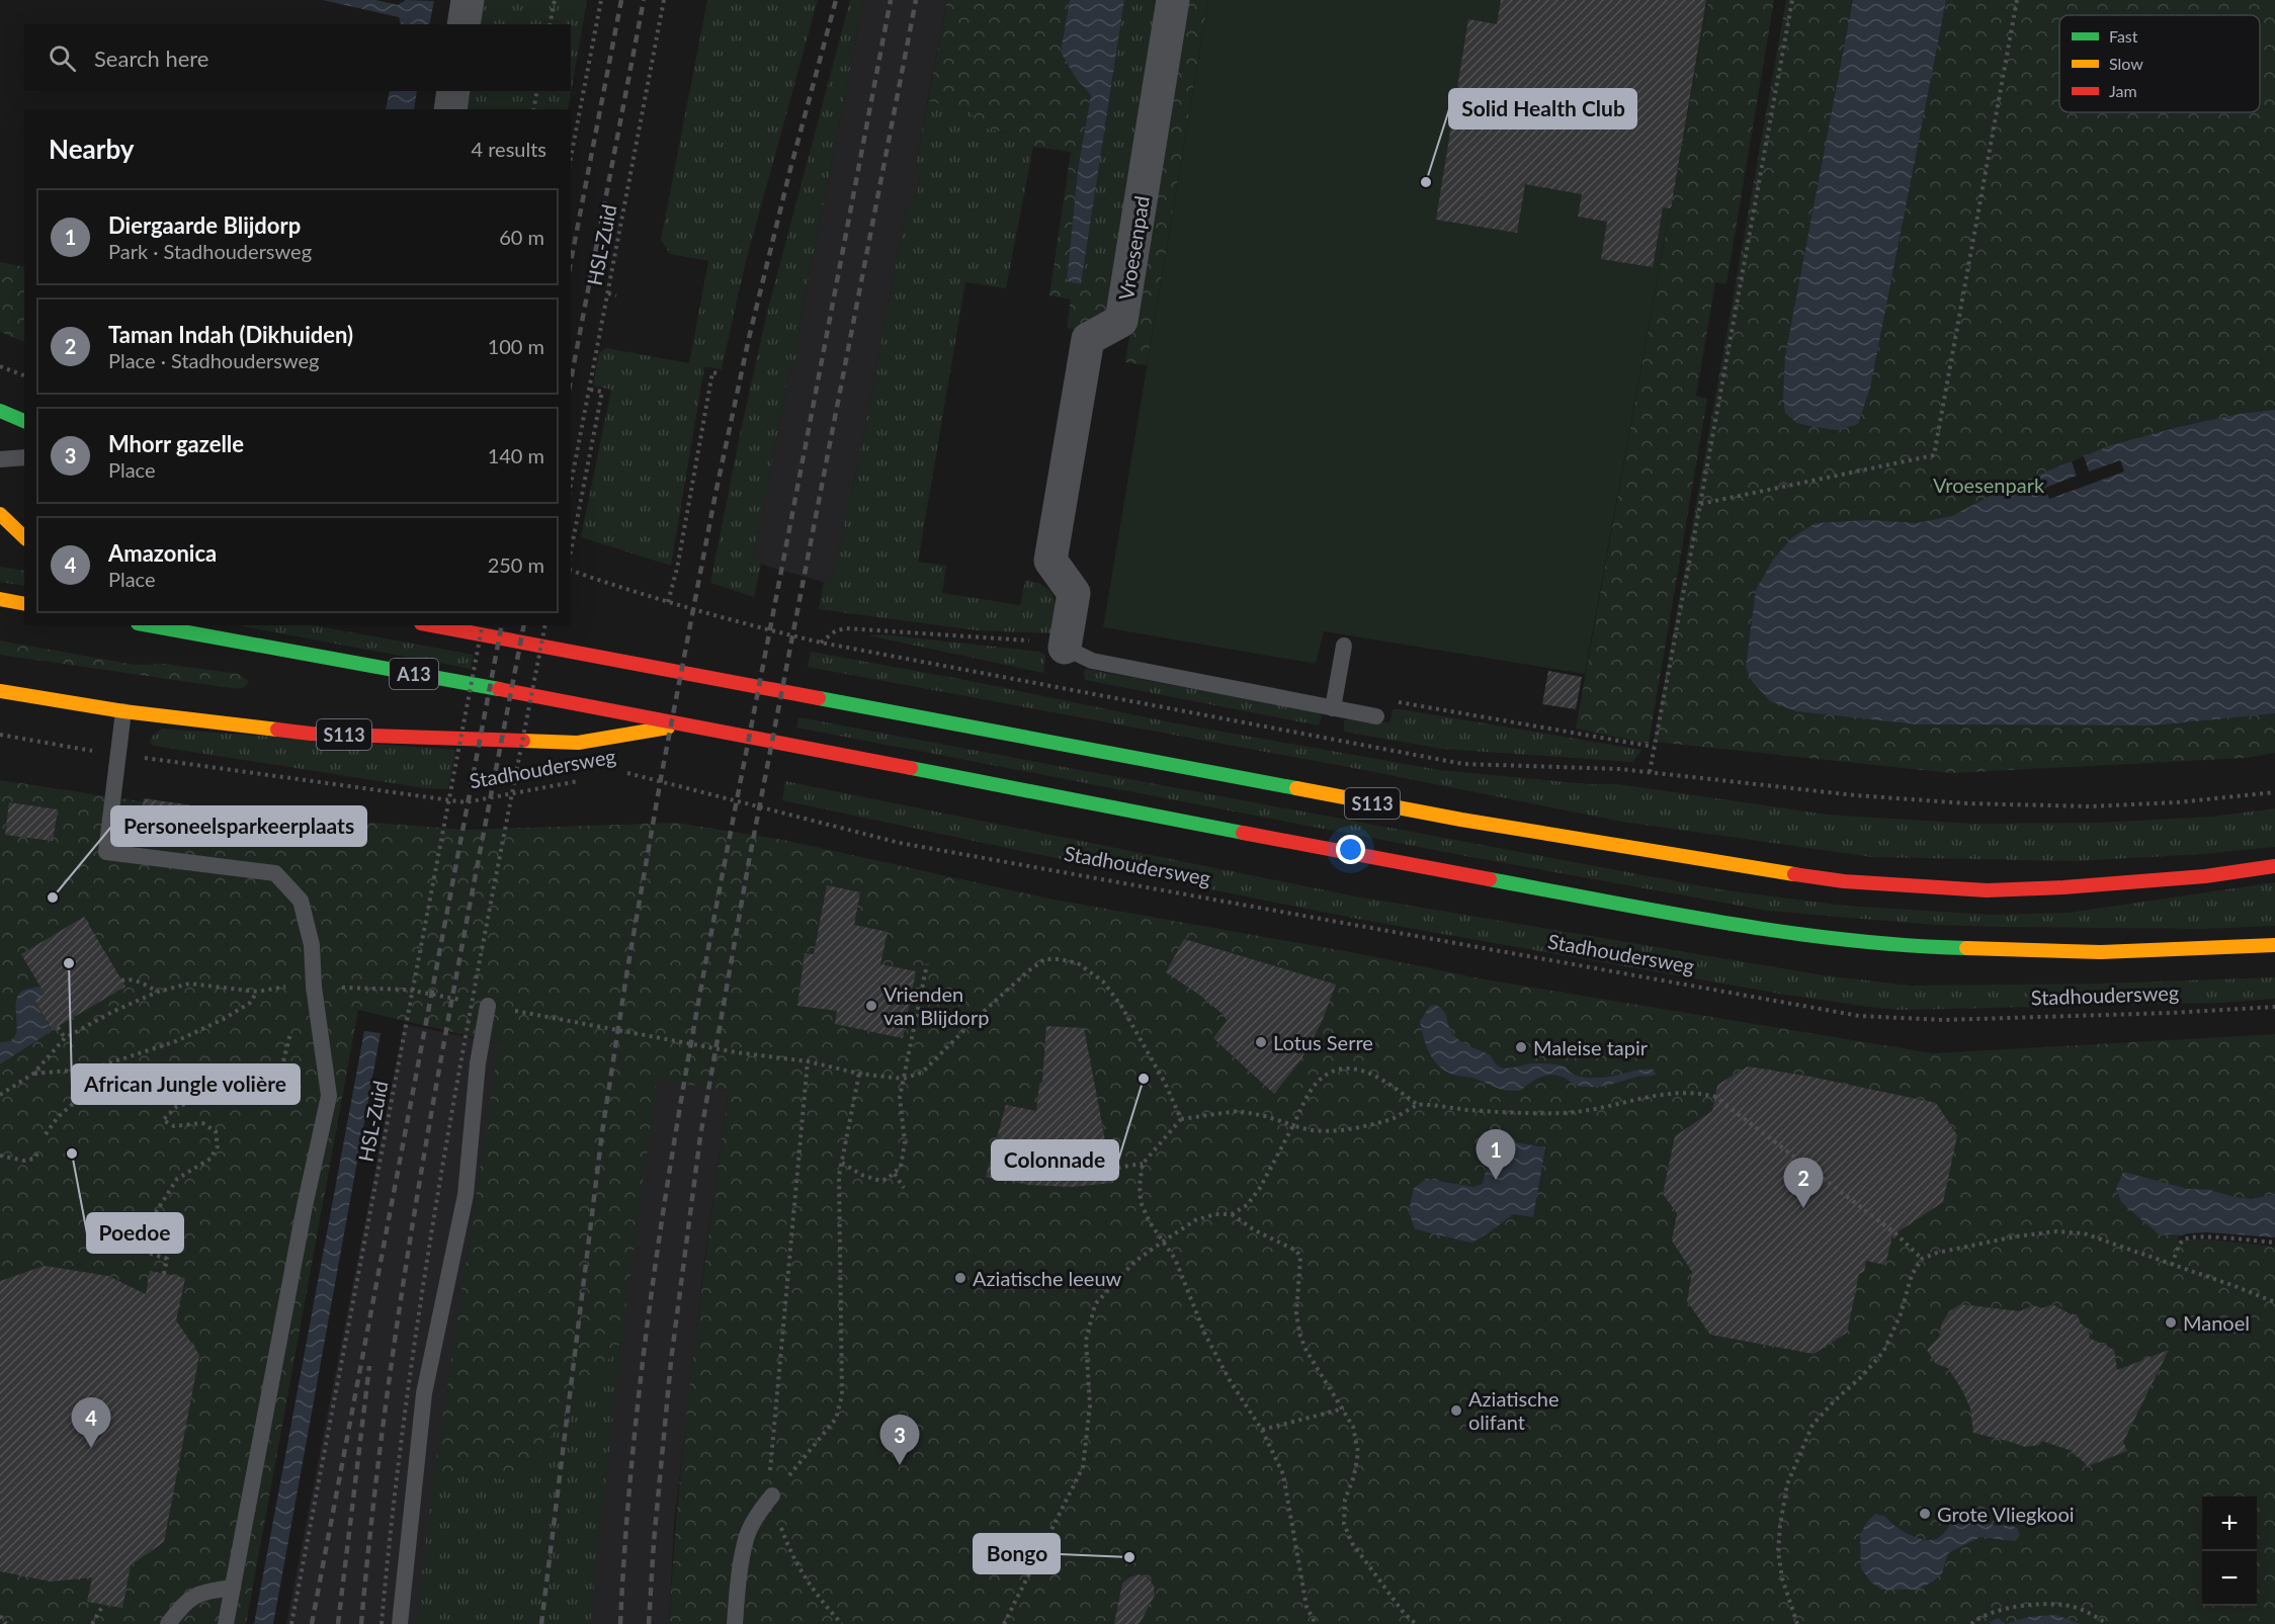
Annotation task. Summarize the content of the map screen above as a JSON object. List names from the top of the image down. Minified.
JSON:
{"streets":{"main road":["A13","S113","Stadhoudersweg"],"street":["Vroesenpad"],"path":["HSL-Zuid"]},"parks":["Vroesenpark"],"places":["Solid Health Club","Personeelsparkeerplaats","African Jungle volière","Vrienden van Blijdorp","Lotus Serre","Maleise tapir","Colonnade","Poedoe","Aziatische leeuw","Manoel","Aziatische olifant","Grote Vliegkooi","Bongo"],"legend":["Fast","Slow","Jam"],"page":{"search":"Search here","heading":["Nearby","4 results"],"list":[{"mark":"1","name":"Diergaarde Blijdorp","note":"Park · Stadhoudersweg","value":"60 m"},{"mark":"2","name":"Taman Indah (Dikhuiden)","note":"Place · Stadhoudersweg","value":"100 m"},{"mark":"3","name":"Mhorr gazelle","note":"Place","value":"140 m"},{"mark":"4","name":"Amazonica","note":"Place","value":"250 m"}],"pins":["1","2","4","3"],"map_buttons":["+","−"]}}
